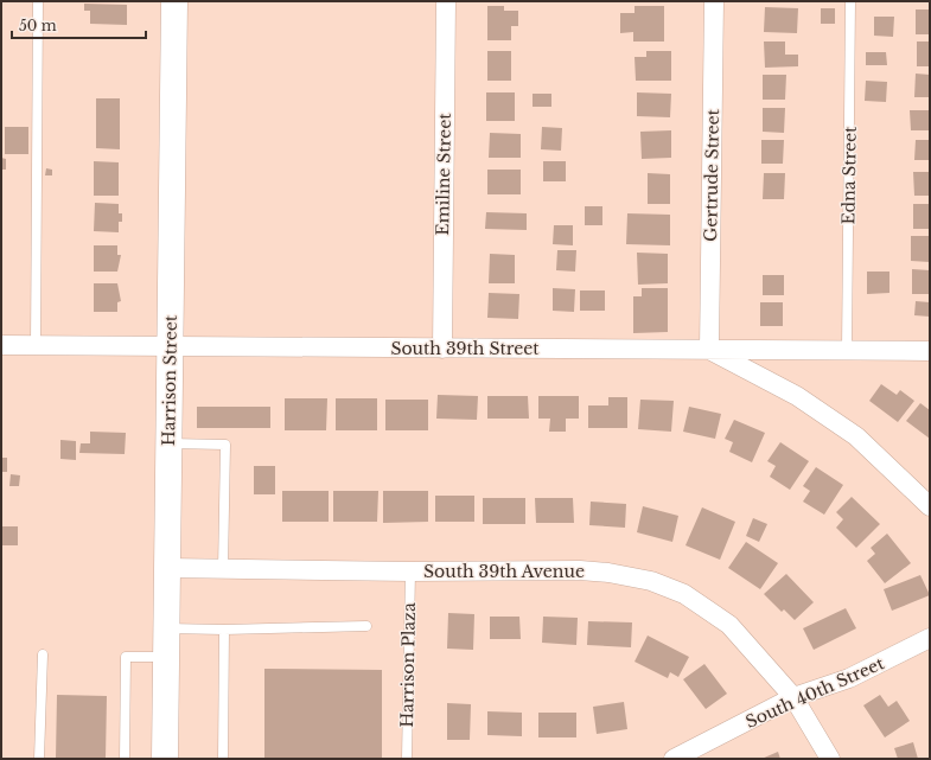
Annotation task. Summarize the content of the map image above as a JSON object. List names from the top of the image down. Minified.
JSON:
{"streets":{"main road":["Harrison Street"],"street":["Emiline Street","Gertrude Street","South 39th Street","South 39th Avenue","South 40th Street"],"lane":["Edna Street","Harrison Plaza"]},"crossings":[["Emiline Street","South 39th Street"],["Gertrude Street","South 39th Street"],["Edna Street","South 39th Street"],["South 39th Street","Harrison Street"],["Harrison Street","South 39th Avenue"],["South 39th Avenue","Harrison Plaza"],["South 39th Avenue","South 40th Street"]],"scale_bar":"50 m"}
